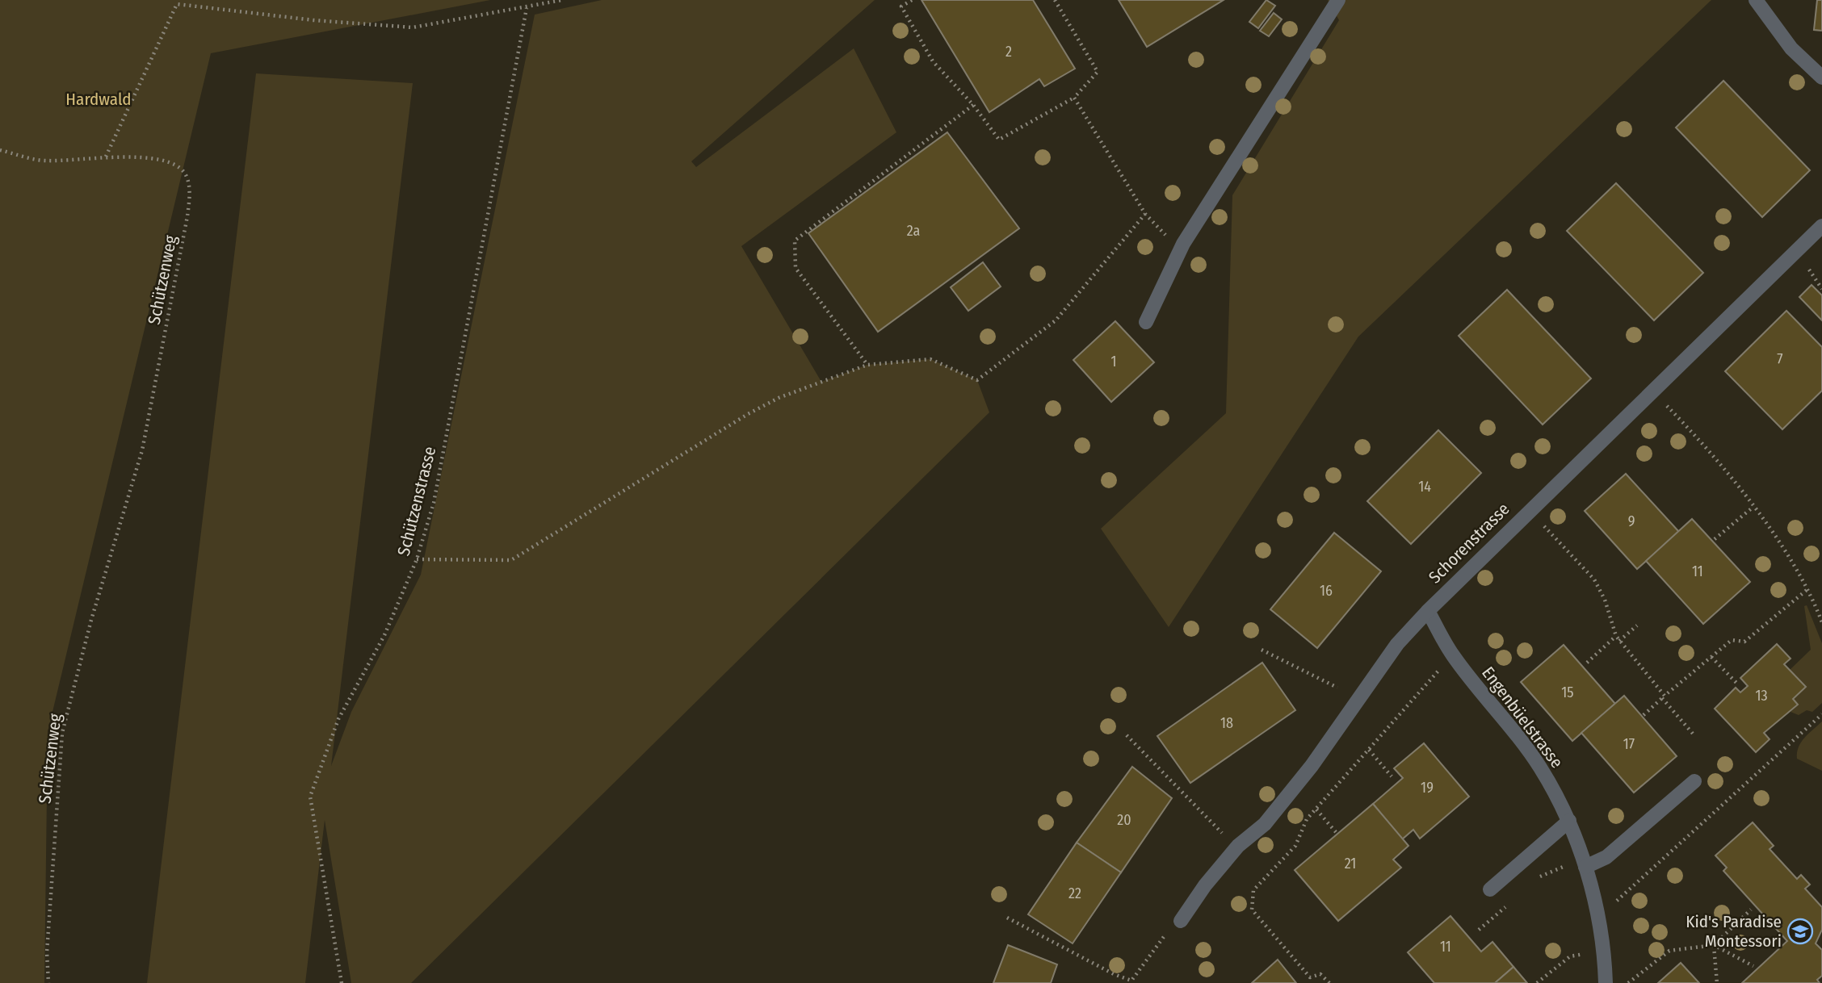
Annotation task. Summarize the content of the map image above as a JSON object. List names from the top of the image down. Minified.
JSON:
{"streets":{"street":["Schorenstrasse","Engenbüelstrasse"],"path":["Schützenweg","Schützenstrasse"]},"crossings":[["Schorenstrasse","Engenbüelstrasse"]],"parks":["Hardwald"],"places":{"school or university":["Kid's Paradise Montessori"]},"house_numbers":["2","2a","7","1","14","9","11","16","15","13","18","17","19","20","21","22","11"]}
